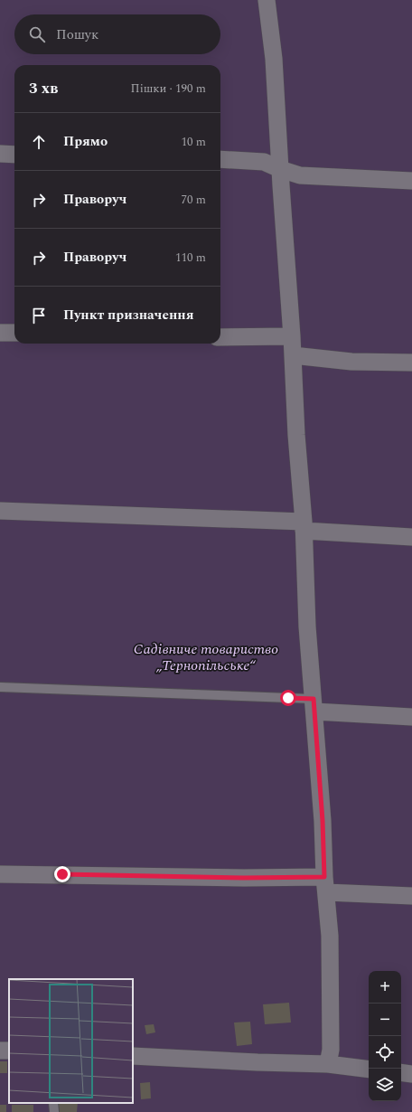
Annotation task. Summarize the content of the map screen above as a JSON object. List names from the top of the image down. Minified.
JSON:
{"parks":["Садівниче товариство „Тернопільське“"],"page":{"search":"Пошук","heading":["3 хв","Пішки · 190 m"],"list":[["Прямо","10 m"],["Праворуч","70 m"],["Праворуч","110 m"],"Пункт призначення"],"map_buttons":["+","−"]}}
